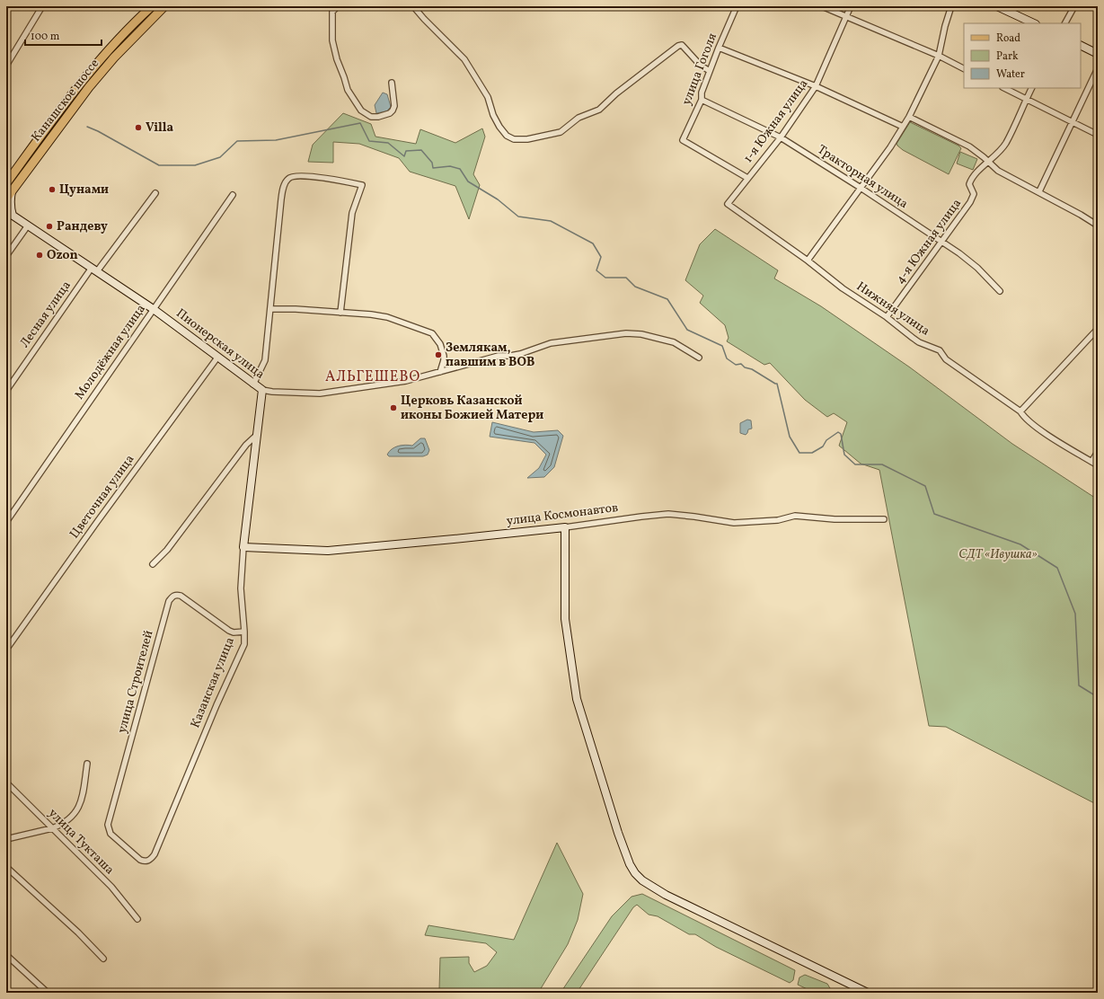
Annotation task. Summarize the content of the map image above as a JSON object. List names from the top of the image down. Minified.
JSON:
{"streets":{"main road":["Канашское шоссе"],"street":["улица Гоголя","1-я Южная улица","Тракторная улица","4-я Южная улица","Нижняя улица","Лесная улица","Пионерская улица","Молодёжная улица","Цветочная улица","улица Космонавтов","улица Строителей","Казанская улица","улица Тукташа"]},"crossings":[["улица Гоголя","1-я Южная улица"],["улица Гоголя","Тракторная улица"],["1-я Южная улица","Тракторная улица"],["1-я Южная улица","Нижняя улица"],["Тракторная улица","4-я Южная улица"],["4-я Южная улица","Нижняя улица"],["Лесная улица","Пионерская улица"],["Пионерская улица","Молодёжная улица"],["Пионерская улица","Цветочная улица"],["Пионерская улица","Казанская улица"],["улица Космонавтов","Казанская улица"],["улица Строителей","Казанская улица"]],"districts":["АЛЬГЕШЕВО"],"parks":["СДТ «Ивушка»"],"places":["Villa","Цунами","Рандеву","Ozon","Землякам, павшим в ВОВ","Церковь Казанской иконы Божией Матери"],"legend":["Road","Park","Water"],"scale_bar":"100 m"}
